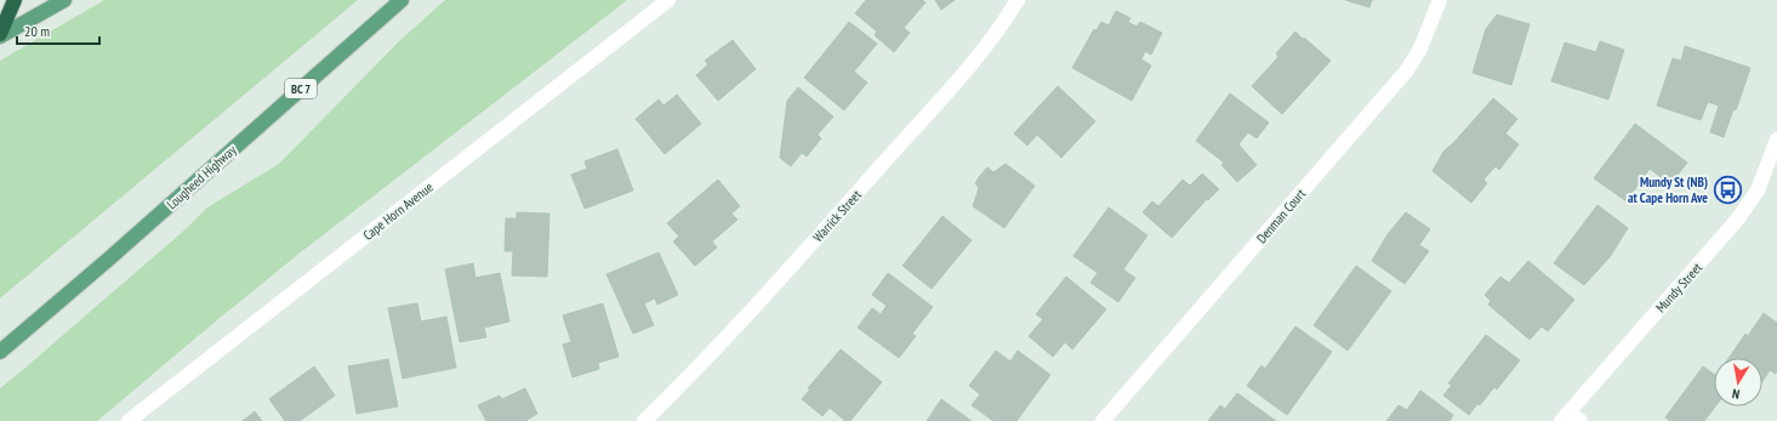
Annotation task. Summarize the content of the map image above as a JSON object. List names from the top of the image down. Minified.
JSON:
{"streets":{"main road":["BC 7","Lougheed Highway"],"street":["Cape Horn Avenue","Warrick Street","Denman Court","Mundy Street"]},"places":{"bus stop":["Mundy St (NB) at Cape Horn Ave"]},"scale_bar":"20 m","north":"bottom"}
